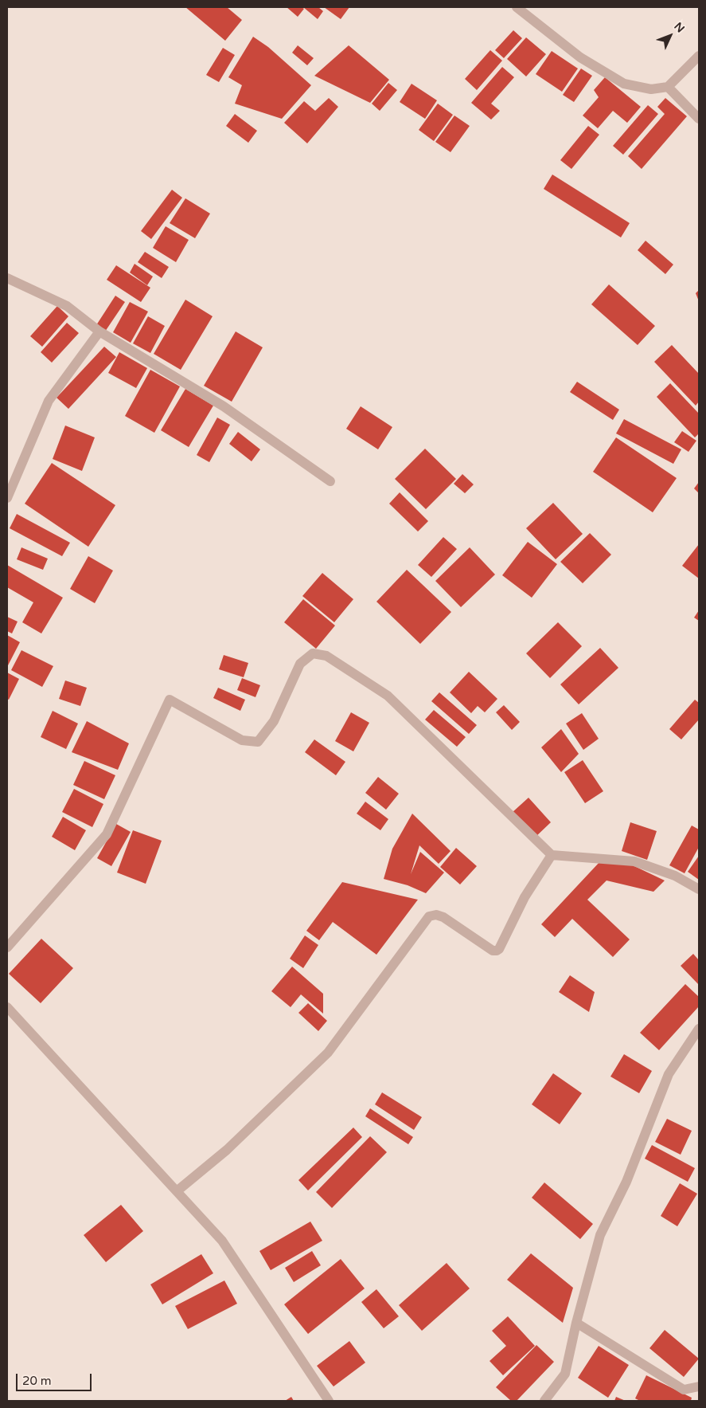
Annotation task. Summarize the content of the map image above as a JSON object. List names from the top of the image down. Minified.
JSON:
{"scale_bar":"20 m","north":"top right"}
